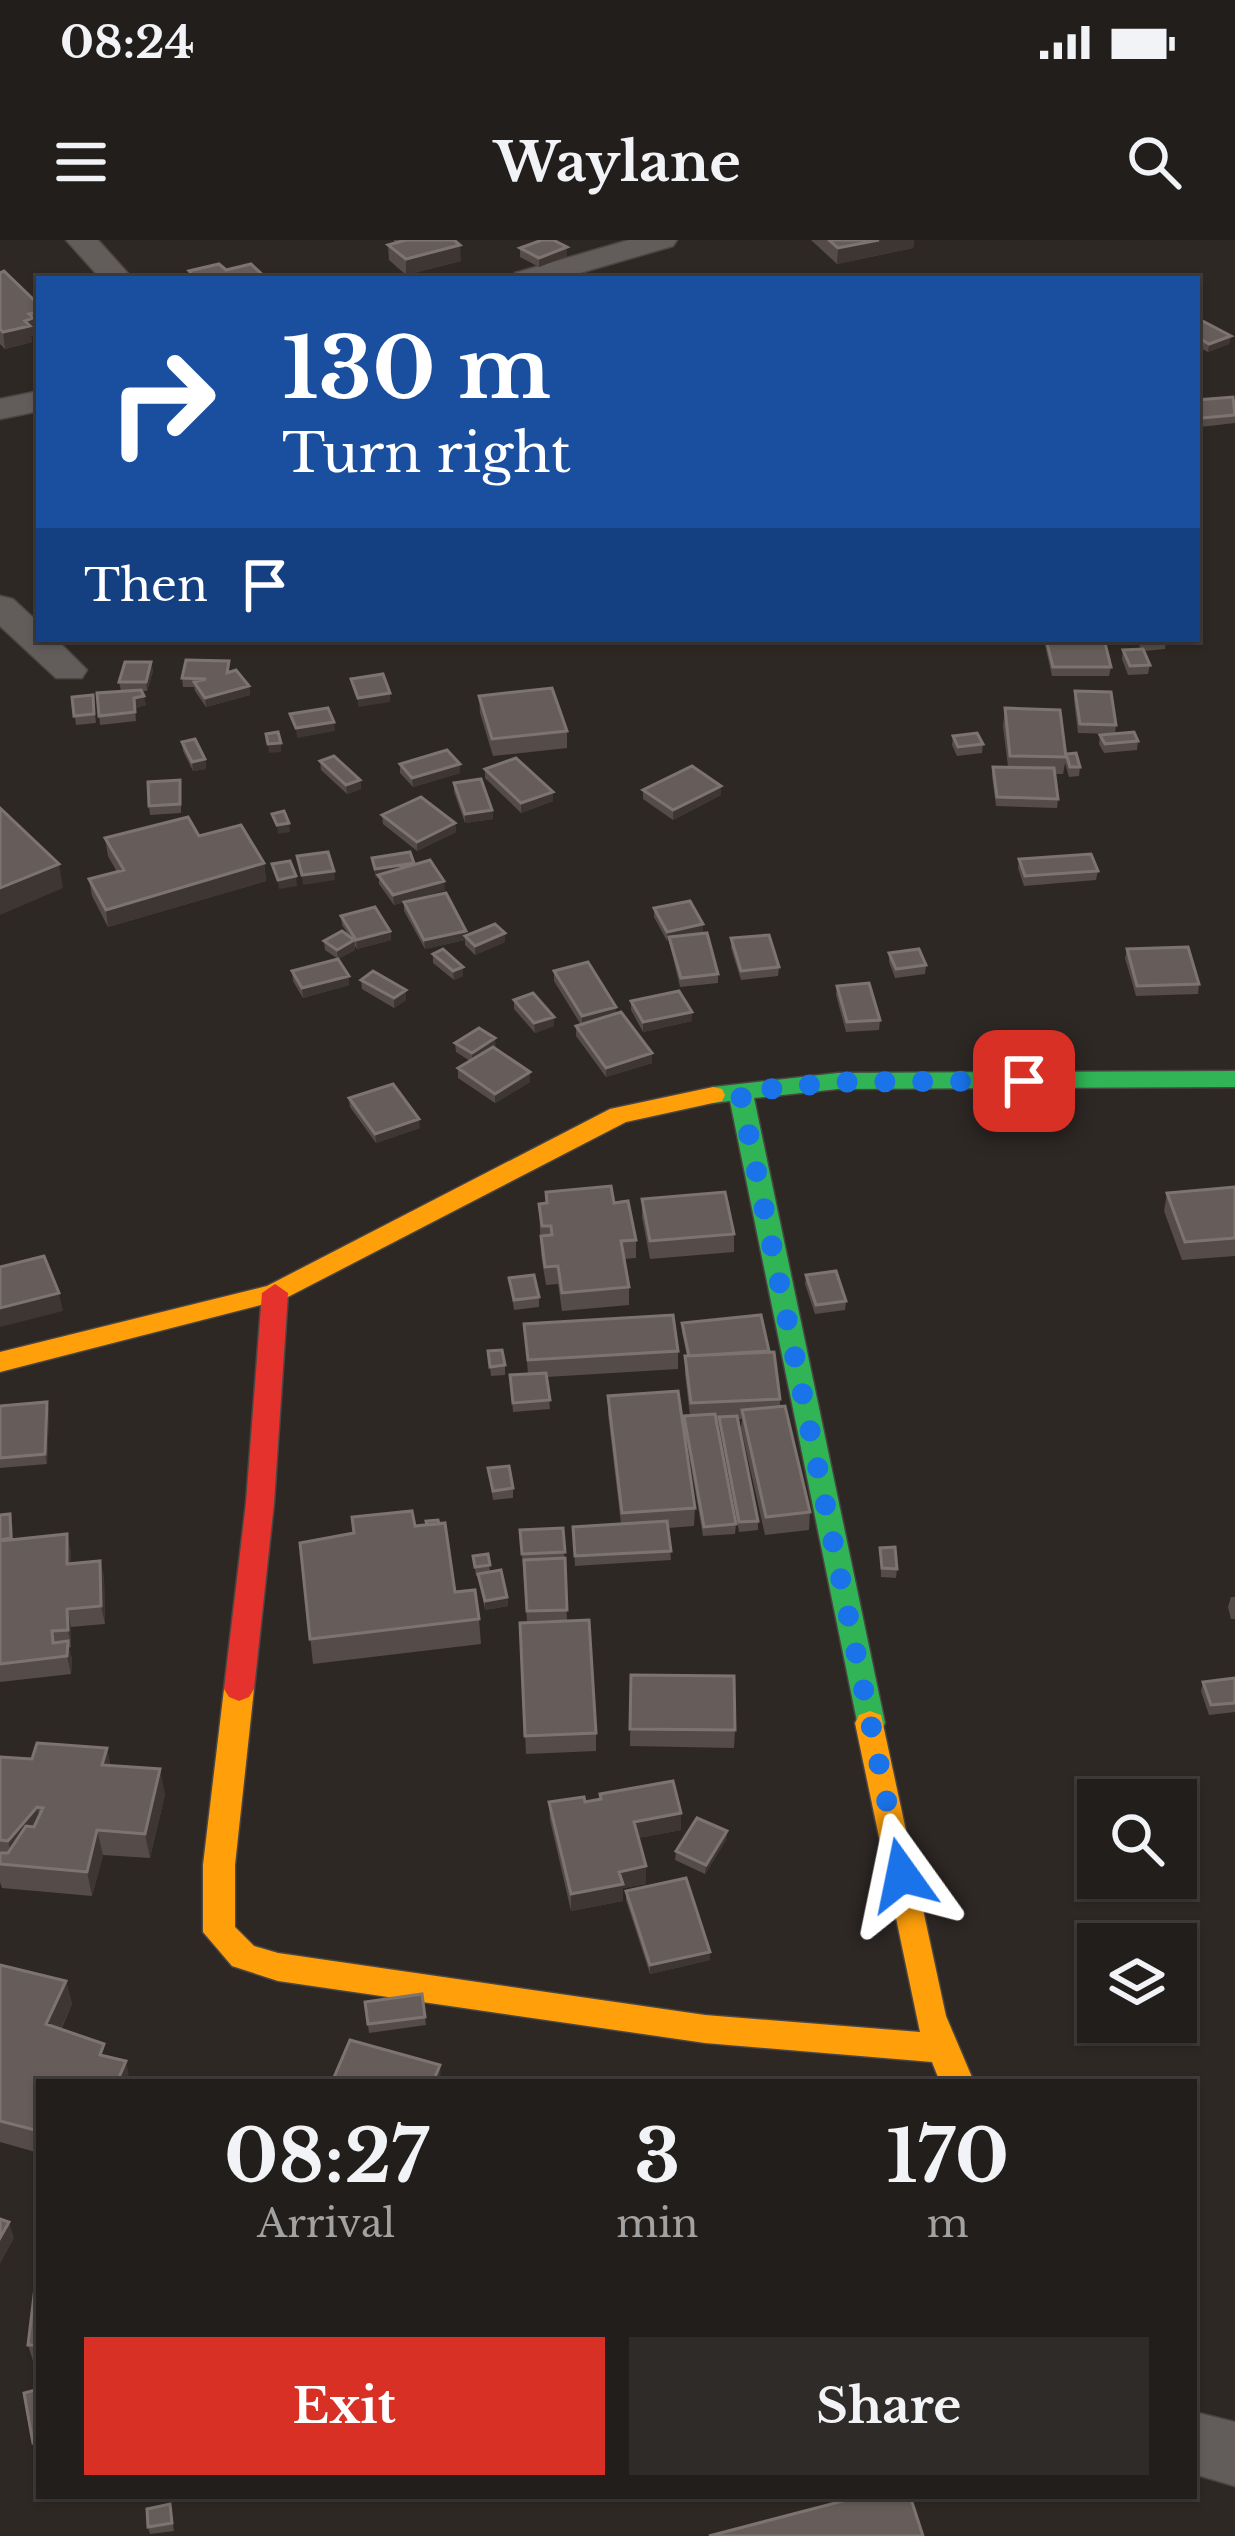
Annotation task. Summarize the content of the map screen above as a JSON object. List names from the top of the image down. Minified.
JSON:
{"page":{"status":"08:24","header":"Waylane","turn":["130 m","Turn right"],"then":"Then","eta":["08:27","Arrival","3","min","170","m"],"buttons":["Exit","Share"]}}
